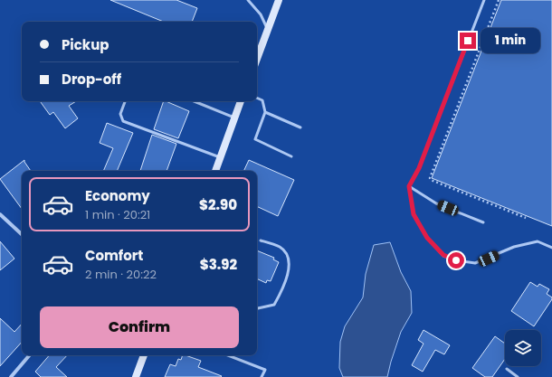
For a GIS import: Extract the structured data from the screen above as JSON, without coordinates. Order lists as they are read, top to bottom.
{
  "page": {
    "banner": ["Pickup", "Drop-off"],
    "bubble": "1 min",
    "list": [
      {
        "name": "Economy",
        "note": "1 min · 20:21",
        "value": "$2.90"
      },
      {
        "name": "Comfort",
        "note": "2 min · 20:22",
        "value": "$3.92"
      }
    ],
    "buttons": "Confirm"
  }
}
